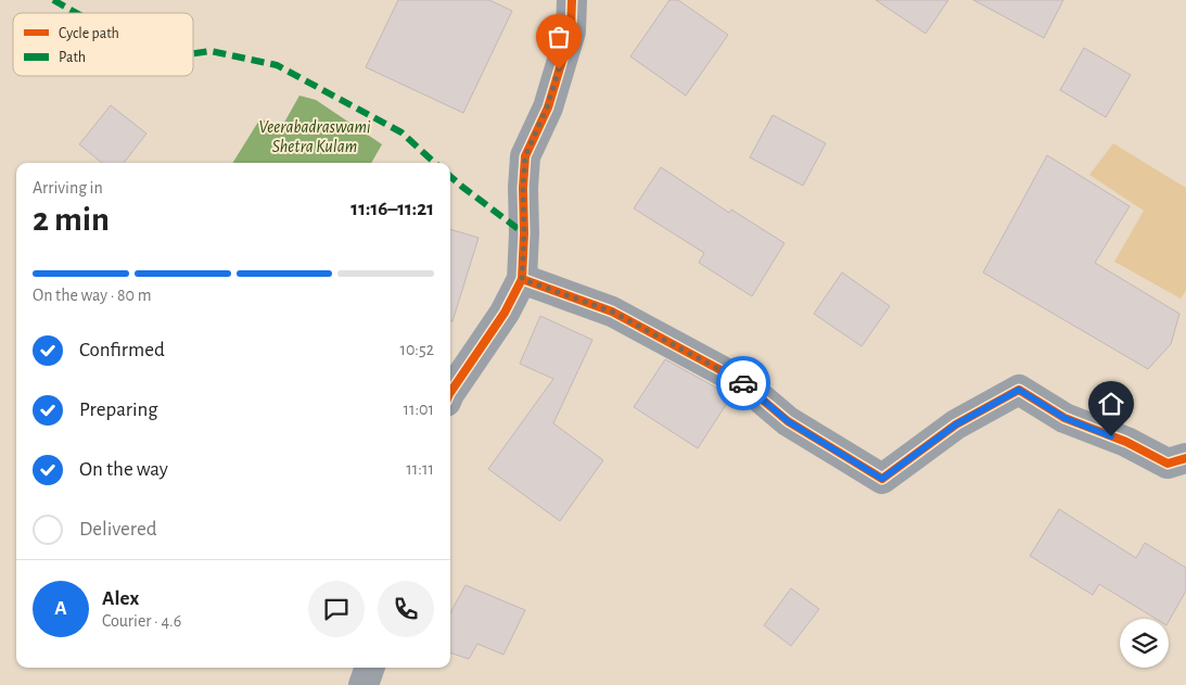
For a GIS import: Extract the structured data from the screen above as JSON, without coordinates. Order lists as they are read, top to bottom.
{
  "water": ["Veerabadraswami Shetra Kulam"],
  "legend": ["Cycle path", "Path"],
  "page": {
    "heading": ["2 min", "Arriving in", "11:16–11:21"],
    "panel": ["Alex", "Courier · 4.6"],
    "bar": "On the way · 80 m",
    "list": [
      ["Confirmed", "10:52"],
      ["Preparing", "11:01"],
      ["On the way", "11:11"],
      "Delivered"
    ],
    "round": "A"
  }
}
